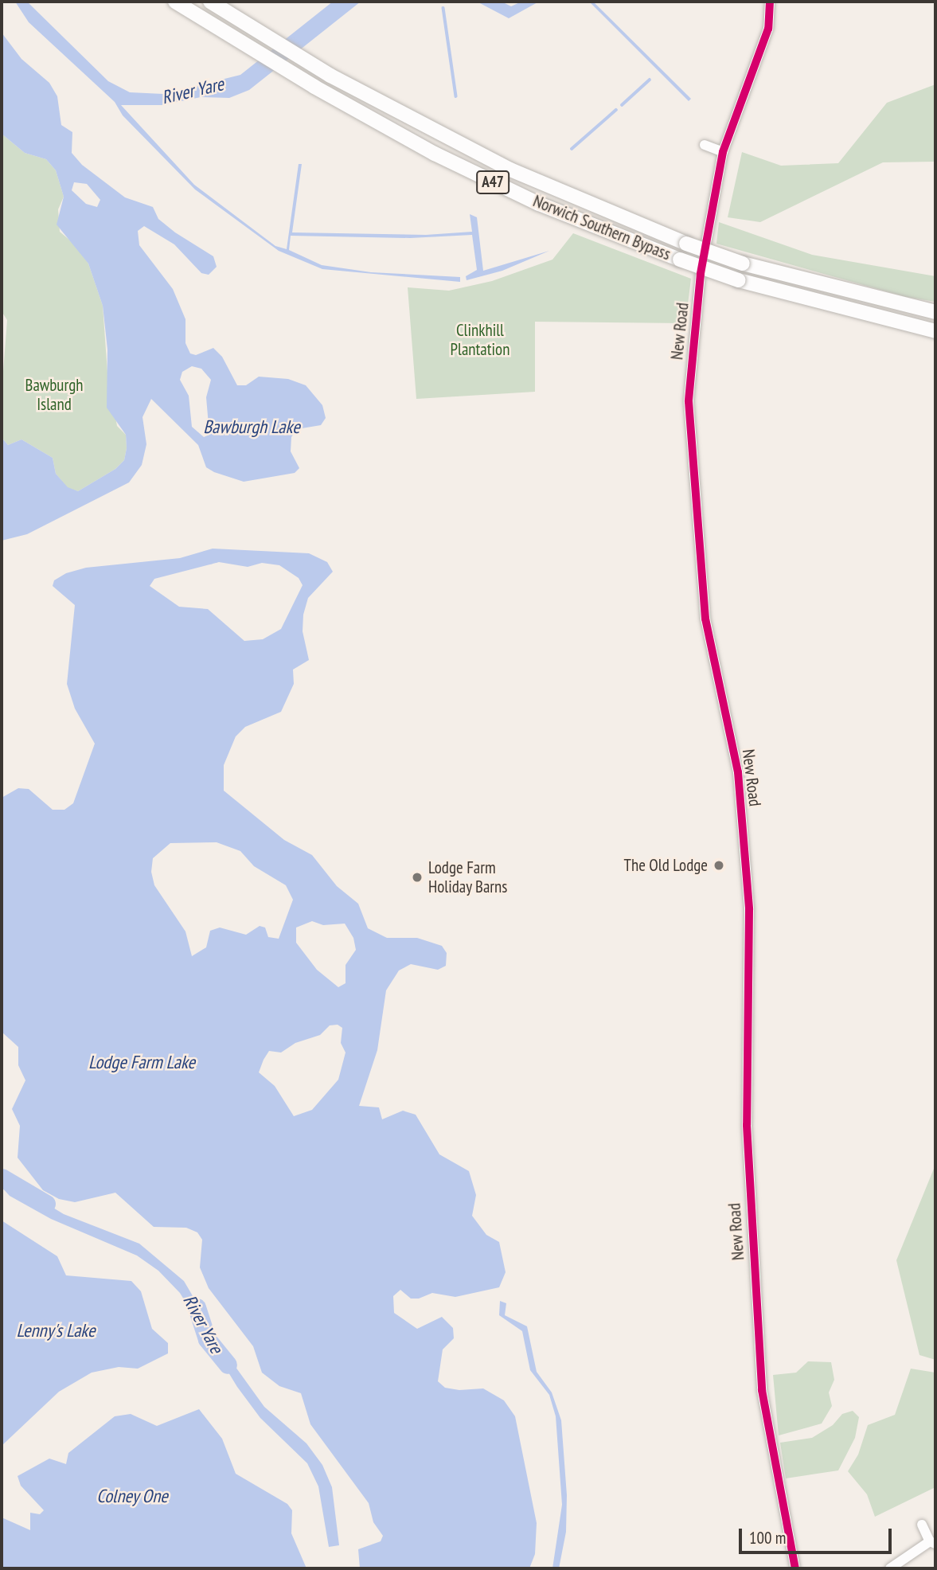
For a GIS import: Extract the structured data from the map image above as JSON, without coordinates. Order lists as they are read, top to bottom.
{
  "streets": {
    "highway": ["A47", "Norwich Southern Bypass"],
    "street": ["New Road"]
  },
  "water": [
    "River Yare",
    "Bawburgh Lake",
    "Lodge Farm Lake",
    "Lenny's Lake",
    "Colney One"
  ],
  "parks": ["Clinkhill Plantation", "Bawburgh Island"],
  "places": ["The Old Lodge", "Lodge Farm Holiday Barns"],
  "scale_bar": "100 m"
}
